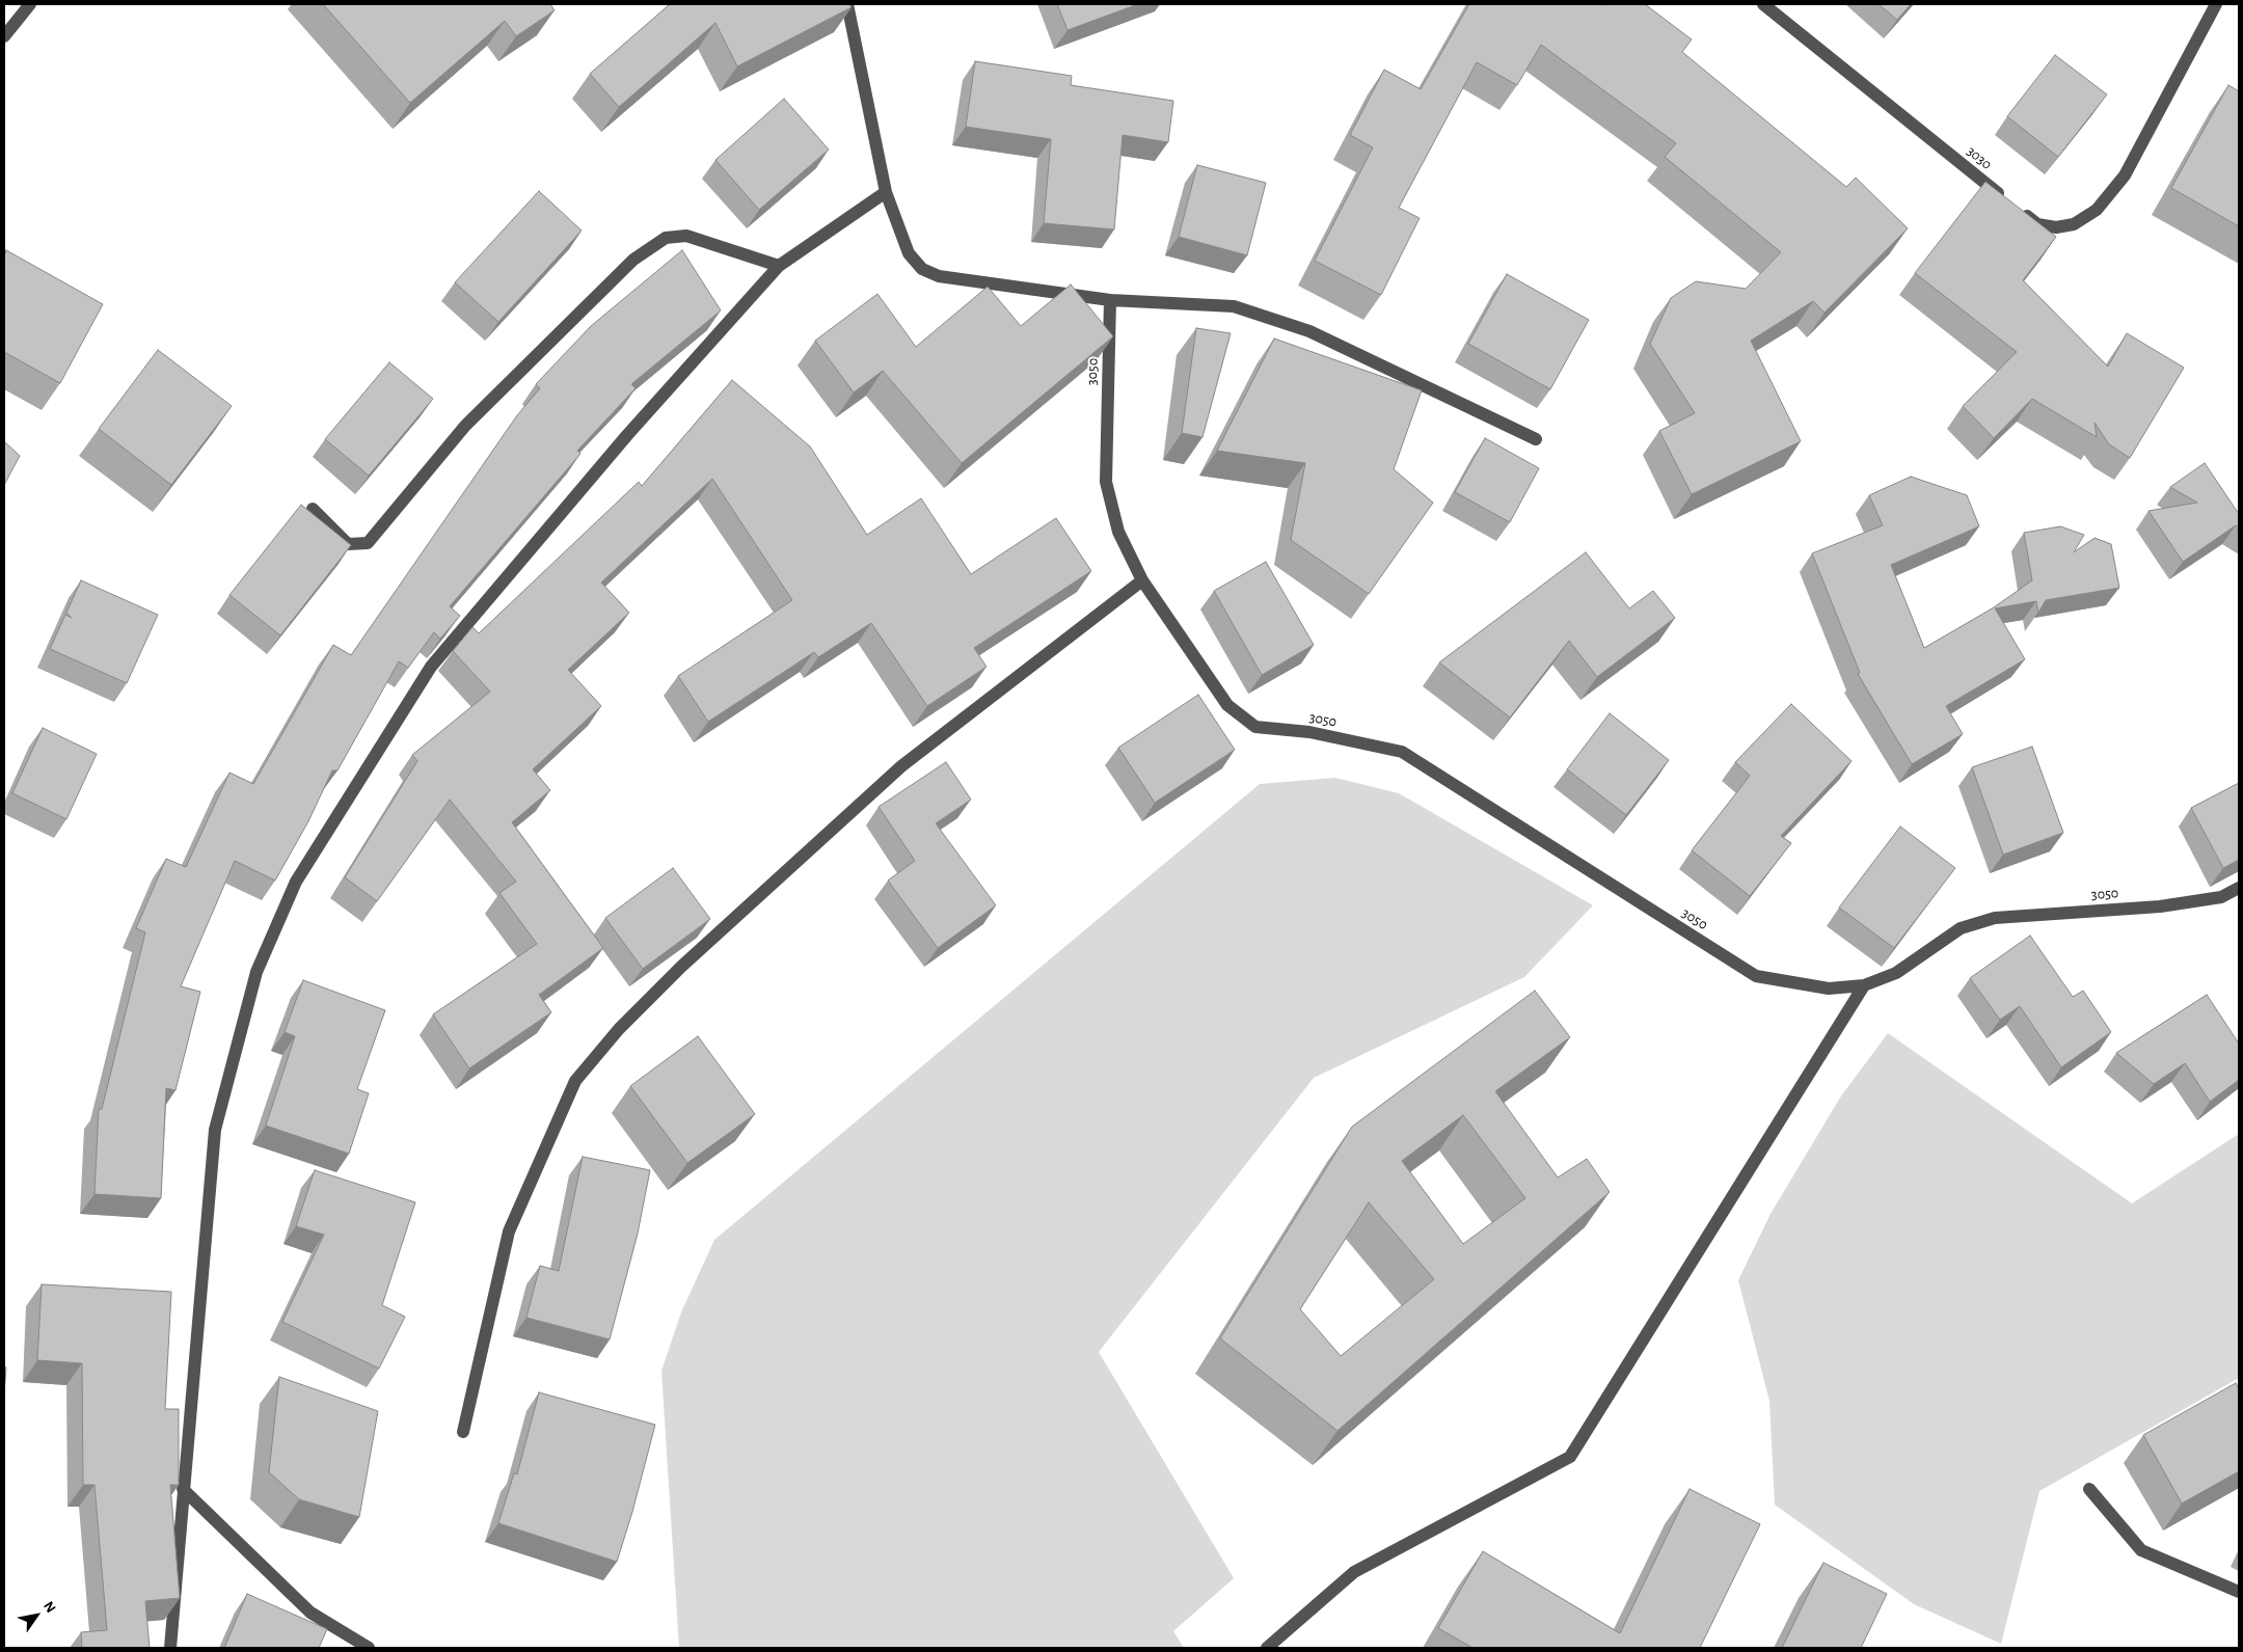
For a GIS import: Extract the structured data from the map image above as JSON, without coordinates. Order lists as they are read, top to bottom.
{
  "streets": {
    "street": ["3030", "3050"]
  },
  "north": "top right"
}
